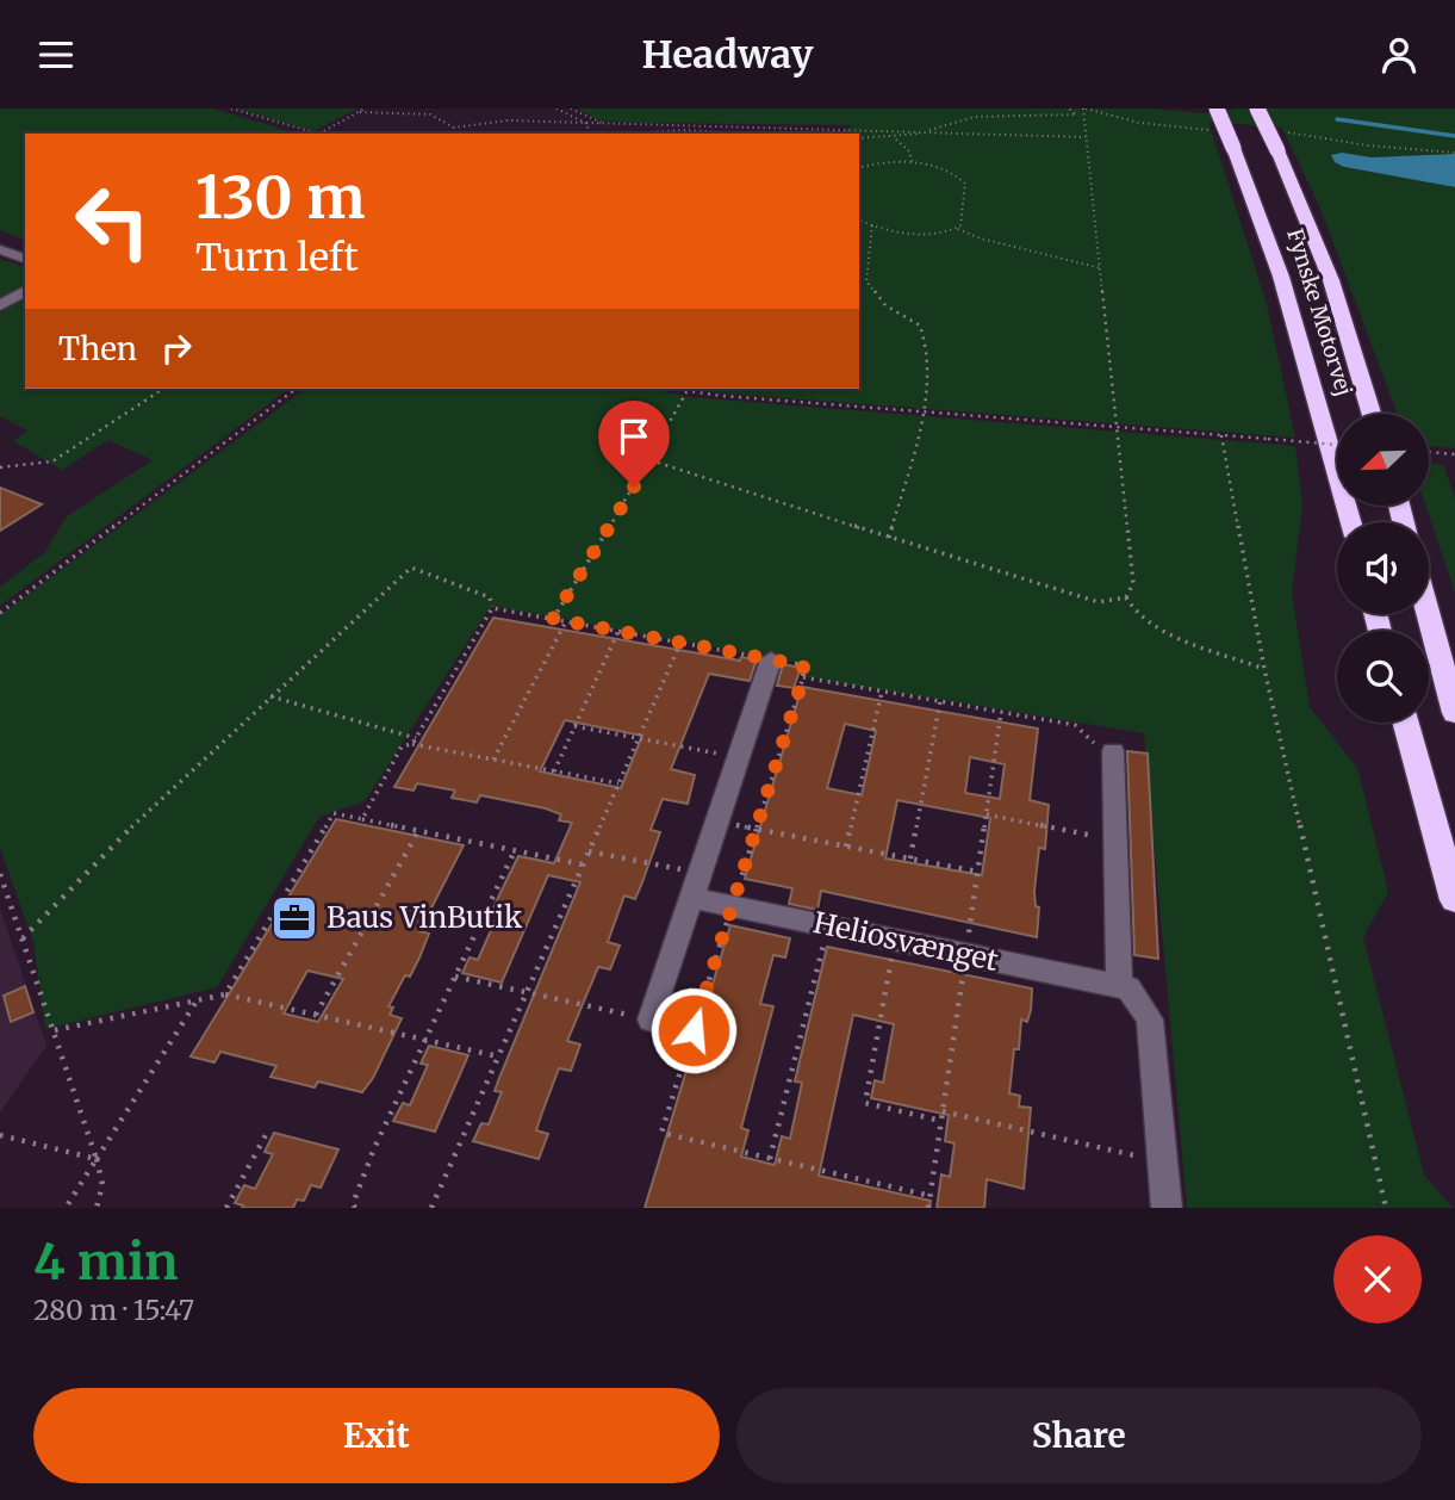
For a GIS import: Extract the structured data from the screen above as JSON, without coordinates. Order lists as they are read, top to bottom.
{
  "streets": {
    "highway": ["Fynske Motorvej"],
    "street": ["Heliosvænget"]
  },
  "places": {
    "office": ["Baus VinButik"]
  },
  "north": "bottom left",
  "page": {
    "header": "Headway",
    "turn": ["130 m", "Turn left"],
    "then": "Then",
    "heading": ["4 min", "280 m · 15:47"],
    "buttons": ["Exit", "Share"]
  }
}
